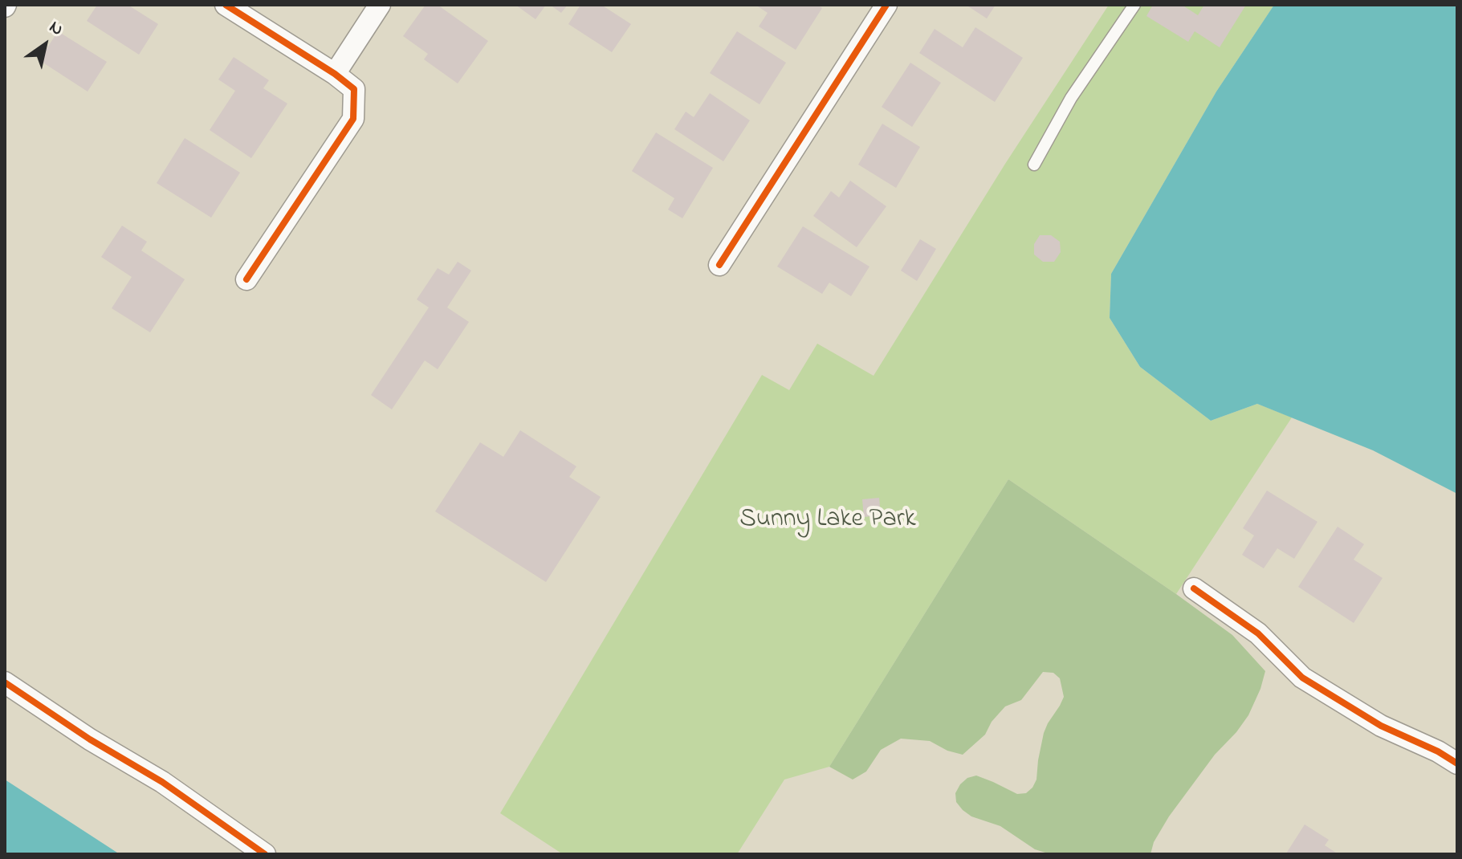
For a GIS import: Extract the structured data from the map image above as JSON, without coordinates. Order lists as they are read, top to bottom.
{
  "parks": ["Sunny Lake Park"],
  "north": "top right"
}
